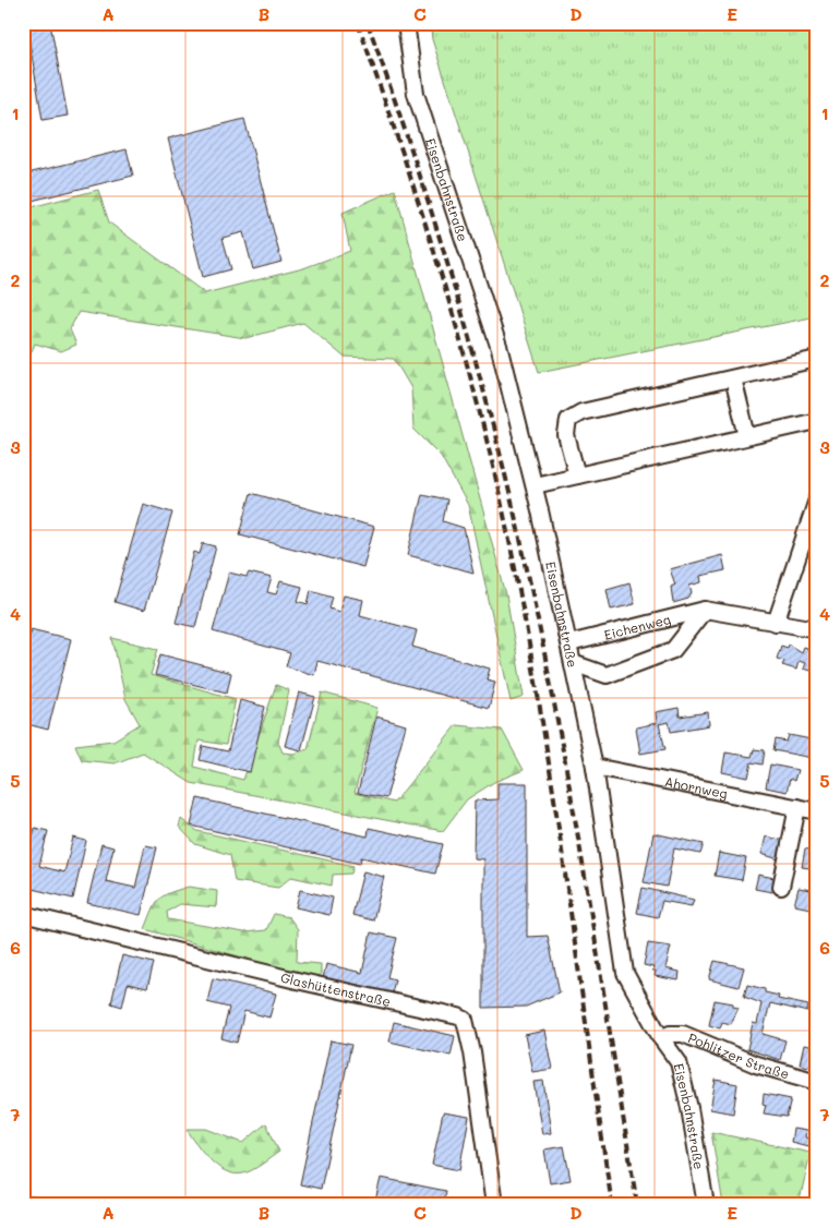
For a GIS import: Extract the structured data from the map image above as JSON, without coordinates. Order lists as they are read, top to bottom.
{
  "streets": {
    "street": [
      "Eisenbahnstraße",
      "Eichenweg",
      "Ahornweg",
      "Glashüttenstraße",
      "Pohlitzer Straße"
    ]
  },
  "crossings": [
    ["Eisenbahnstraße", "Eichenweg"],
    ["Eisenbahnstraße", "Ahornweg"],
    ["Eisenbahnstraße", "Pohlitzer Straße"]
  ],
  "grid": {
    "columns": [
      "A",
      "B",
      "C",
      "D",
      "E"
    ],
    "rows": [
      "1",
      "2",
      "3",
      "4",
      "5",
      "6",
      "7"
    ]
  }
}
